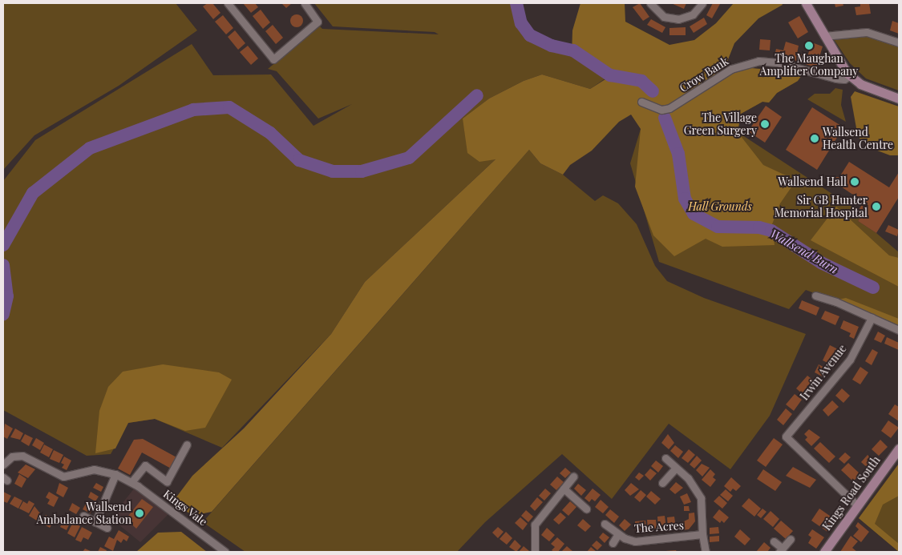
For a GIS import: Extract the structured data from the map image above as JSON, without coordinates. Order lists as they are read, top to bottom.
{
  "streets": {
    "street": [
      "Crow Bank",
      "Irwin Avenue",
      "Kings Road South",
      "Kings Vale",
      "The Acres"
    ]
  },
  "crossings": [
    ["Irwin Avenue", "Kings Road South"]
  ],
  "water": ["Wallsend Burn"],
  "parks": ["Hall Grounds"],
  "places": [
    "The Maughan Amplifier Company",
    "The Village Green Surgery",
    "Wallsend Health Centre",
    "Wallsend Hall",
    "Sir GB Hunter Memorial Hospital",
    "Wallsend Ambulance Station"
  ]
}
